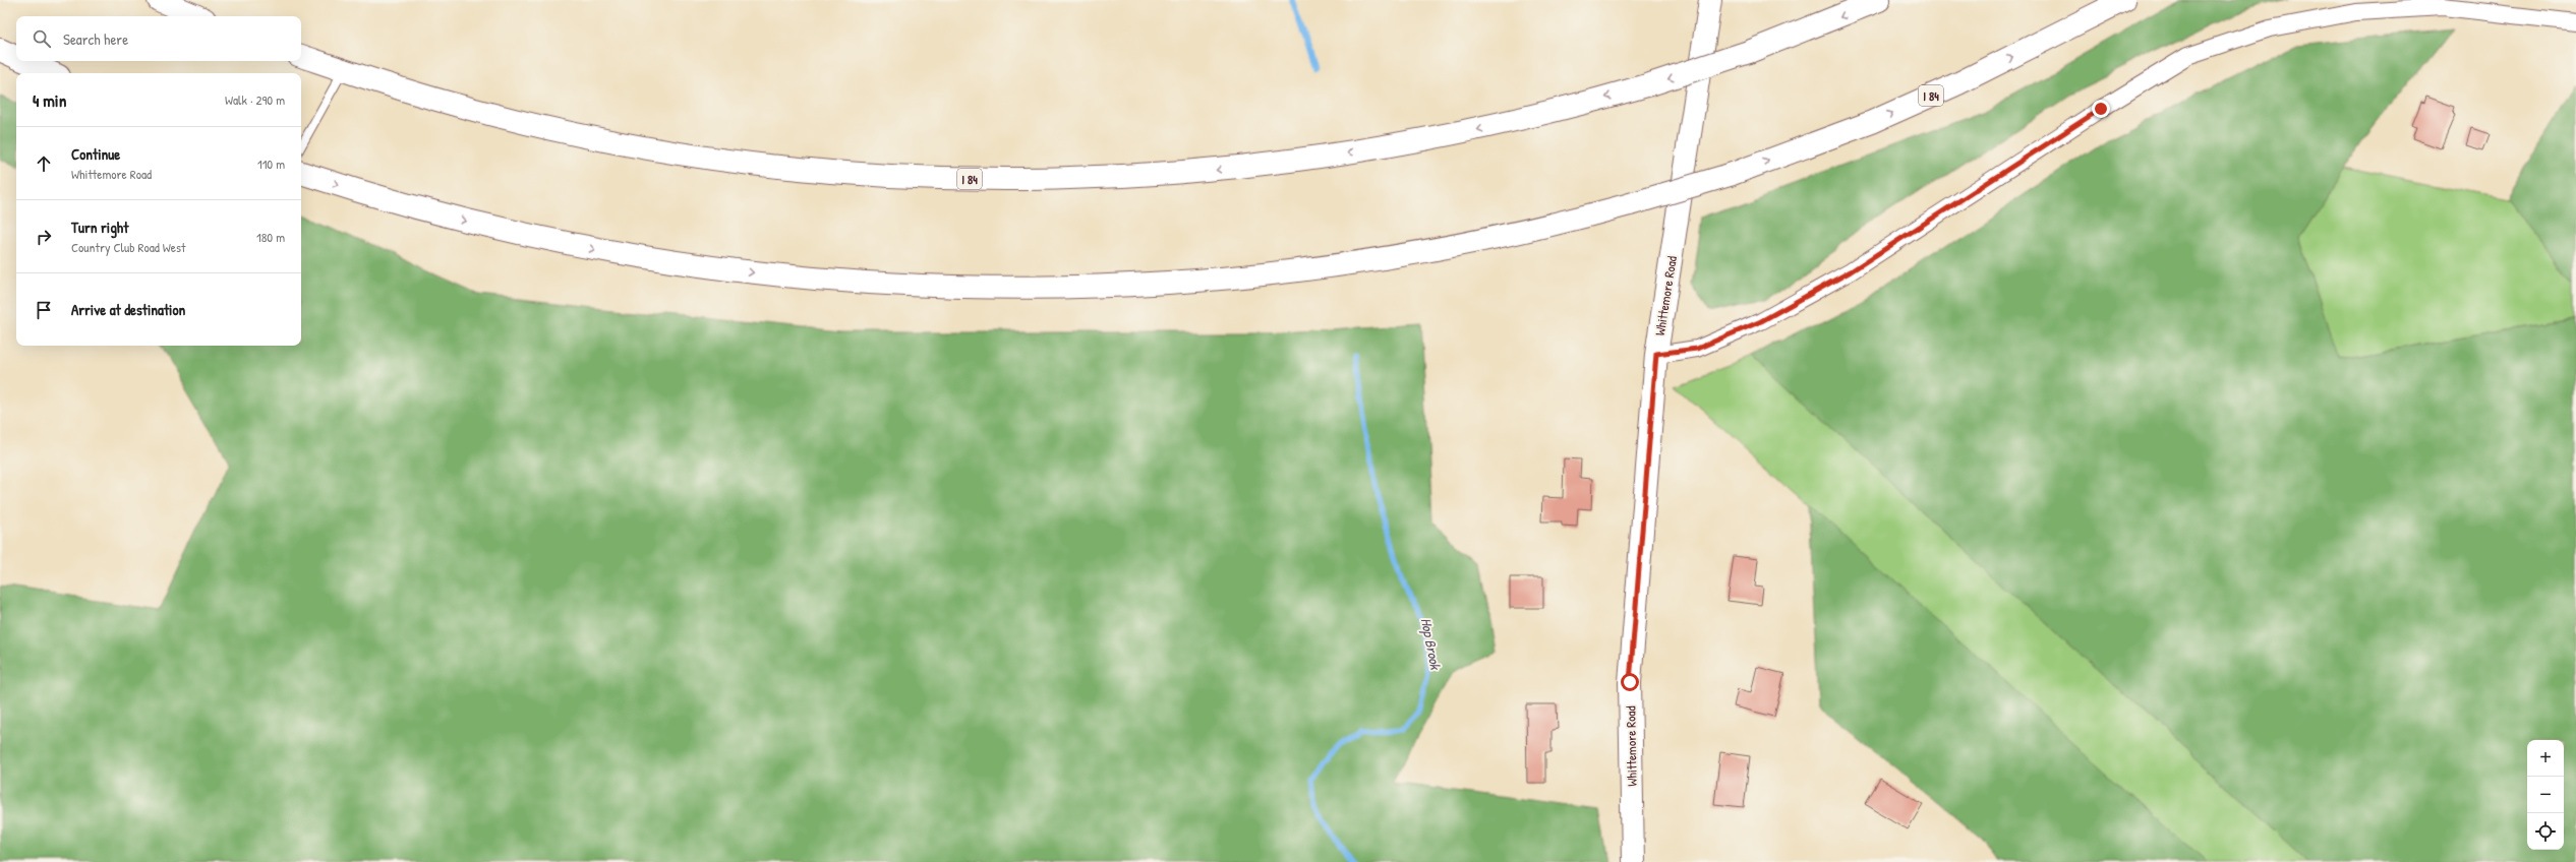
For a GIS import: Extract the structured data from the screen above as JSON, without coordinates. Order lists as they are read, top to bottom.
{
  "streets": {
    "main road": ["I 84", "Whittemore Road"]
  },
  "water": ["Hop Brook"],
  "page": {
    "search": "Search here",
    "heading": ["4 min", "Walk · 290 m"],
    "list": [
      ["Continue", "Whittemore Road", "110 m"],
      ["Turn right", "Country Club Road West", "180 m"],
      "Arrive at destination"
    ],
    "map_buttons": ["+", "−"]
  }
}
